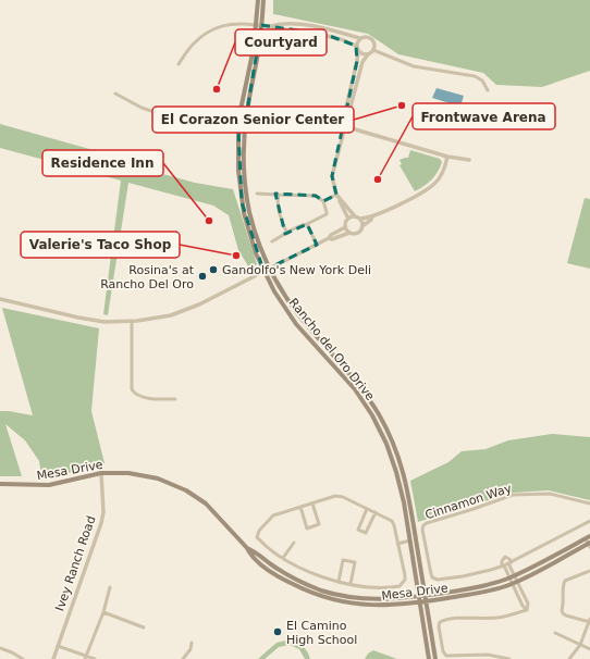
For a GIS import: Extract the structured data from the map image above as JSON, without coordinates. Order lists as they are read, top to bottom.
{
  "streets": {
    "main road": ["Rancho del Oro Drive", "Mesa Drive"],
    "street": ["Cinnamon Way", "Ivey Ranch Road"]
  },
  "crossings": [
    ["Rancho del Oro Drive", "Mesa Drive"],
    ["Mesa Drive", "Ivey Ranch Road"]
  ],
  "places": [
    "Courtyard",
    "El Corazon Senior Center",
    "Frontwave Arena",
    "Residence Inn",
    "Valerie's Taco Shop",
    "Gandolfo's New York Deli",
    "Rosina's at Rancho Del Oro",
    "El Camino High School"
  ]
}
